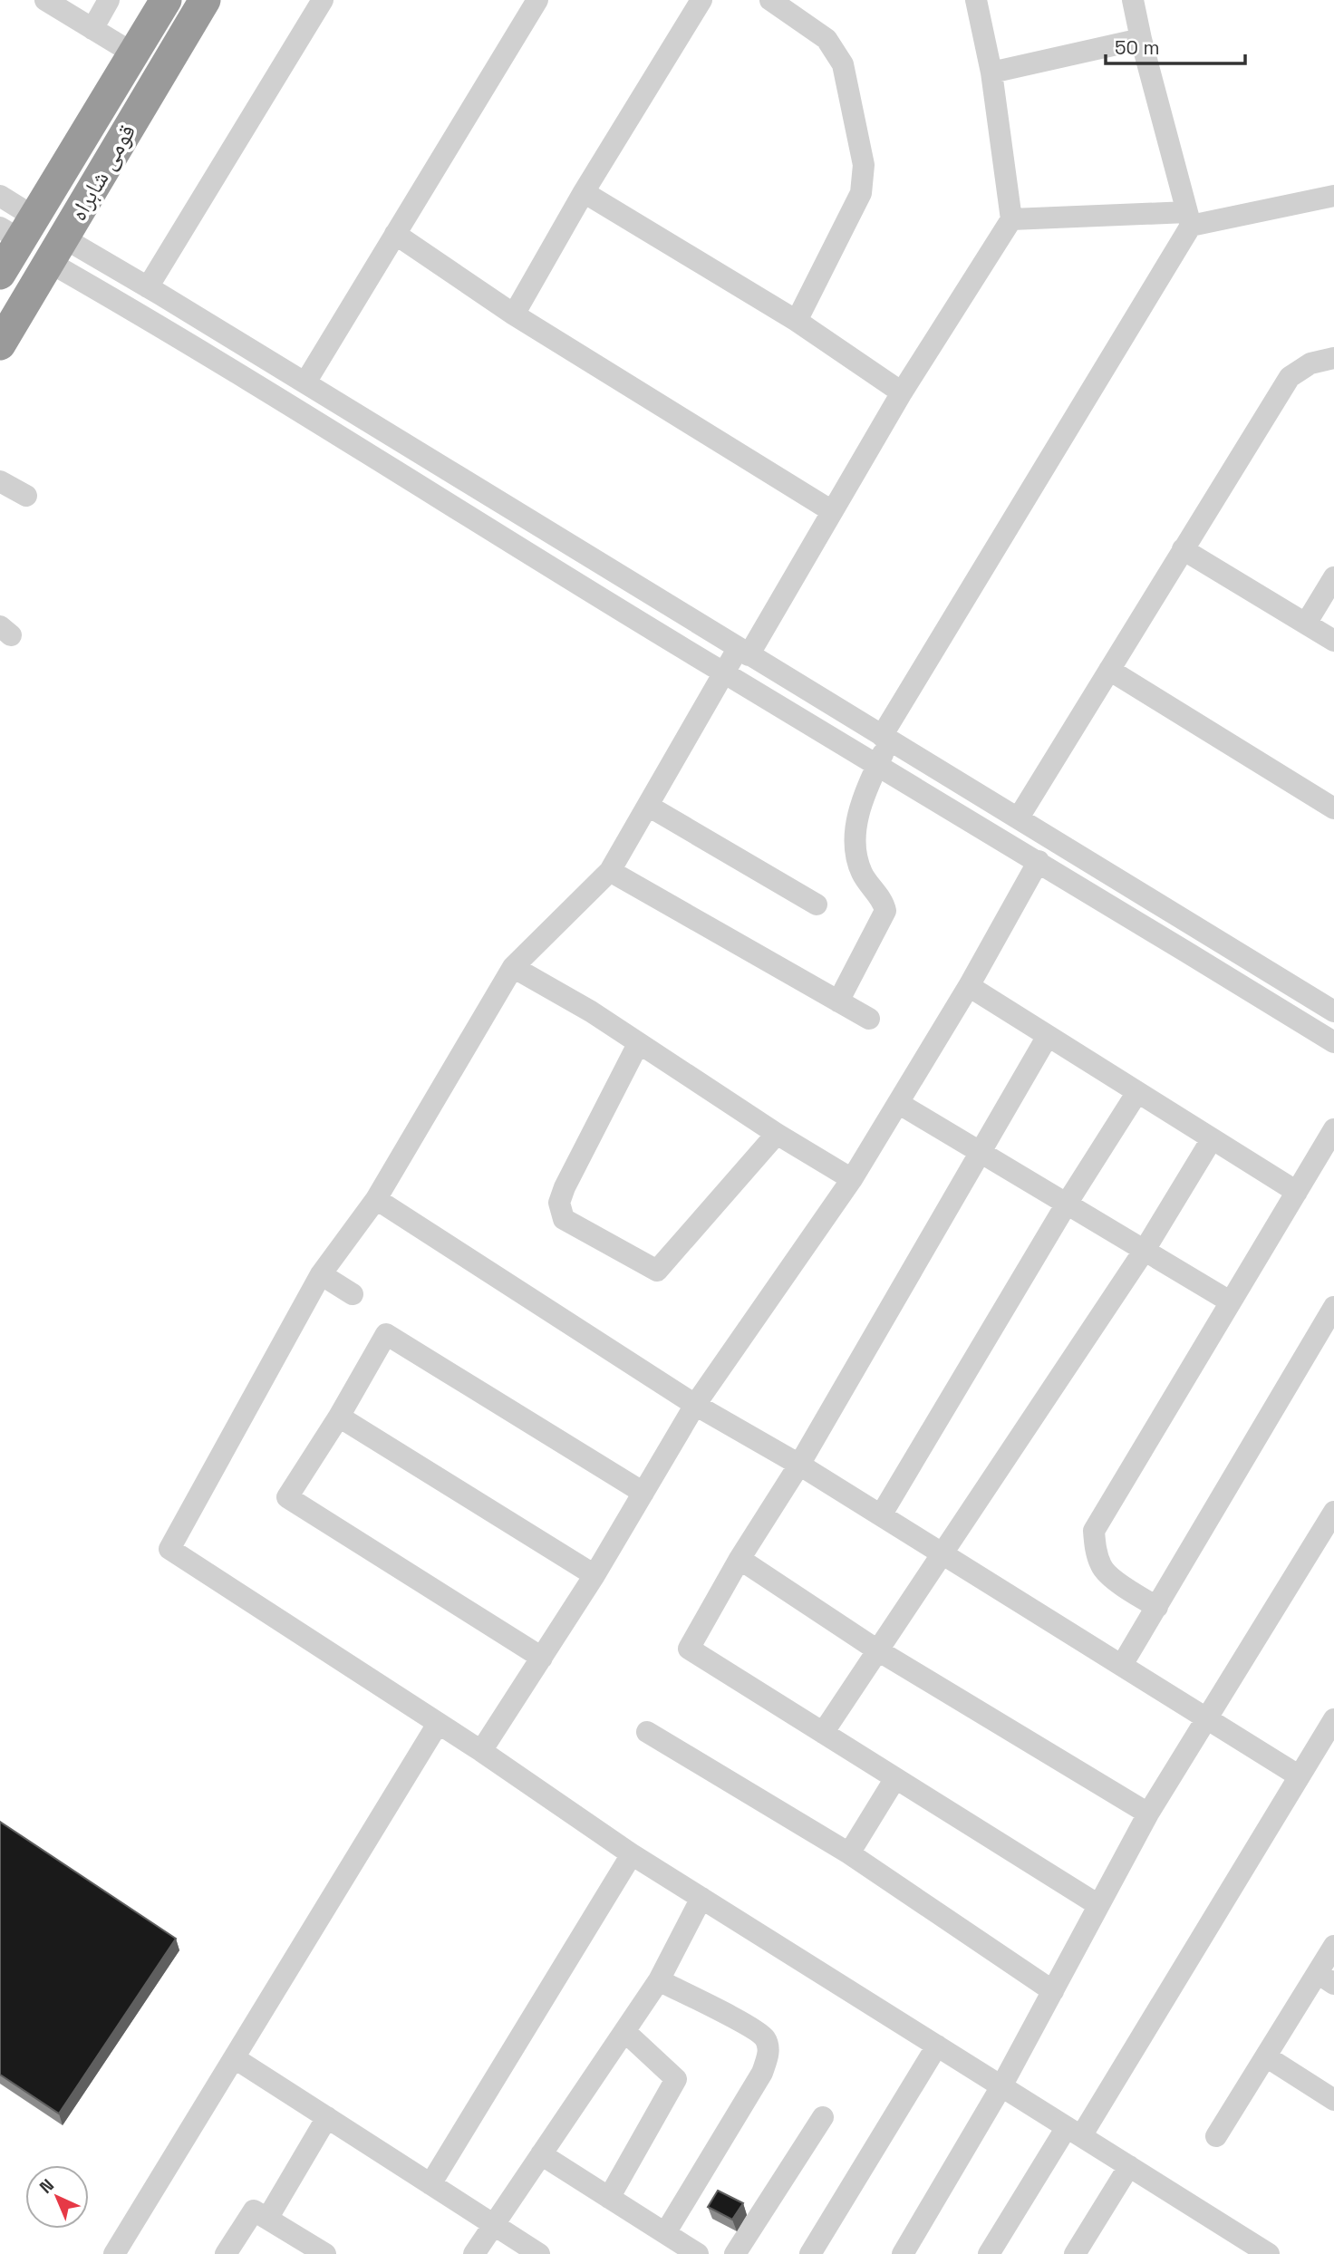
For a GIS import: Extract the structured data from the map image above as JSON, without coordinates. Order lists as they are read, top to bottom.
{
  "streets": {
    "highway": ["قومی شاہراہ"]
  },
  "scale_bar": "50 m",
  "north": "top left"
}
